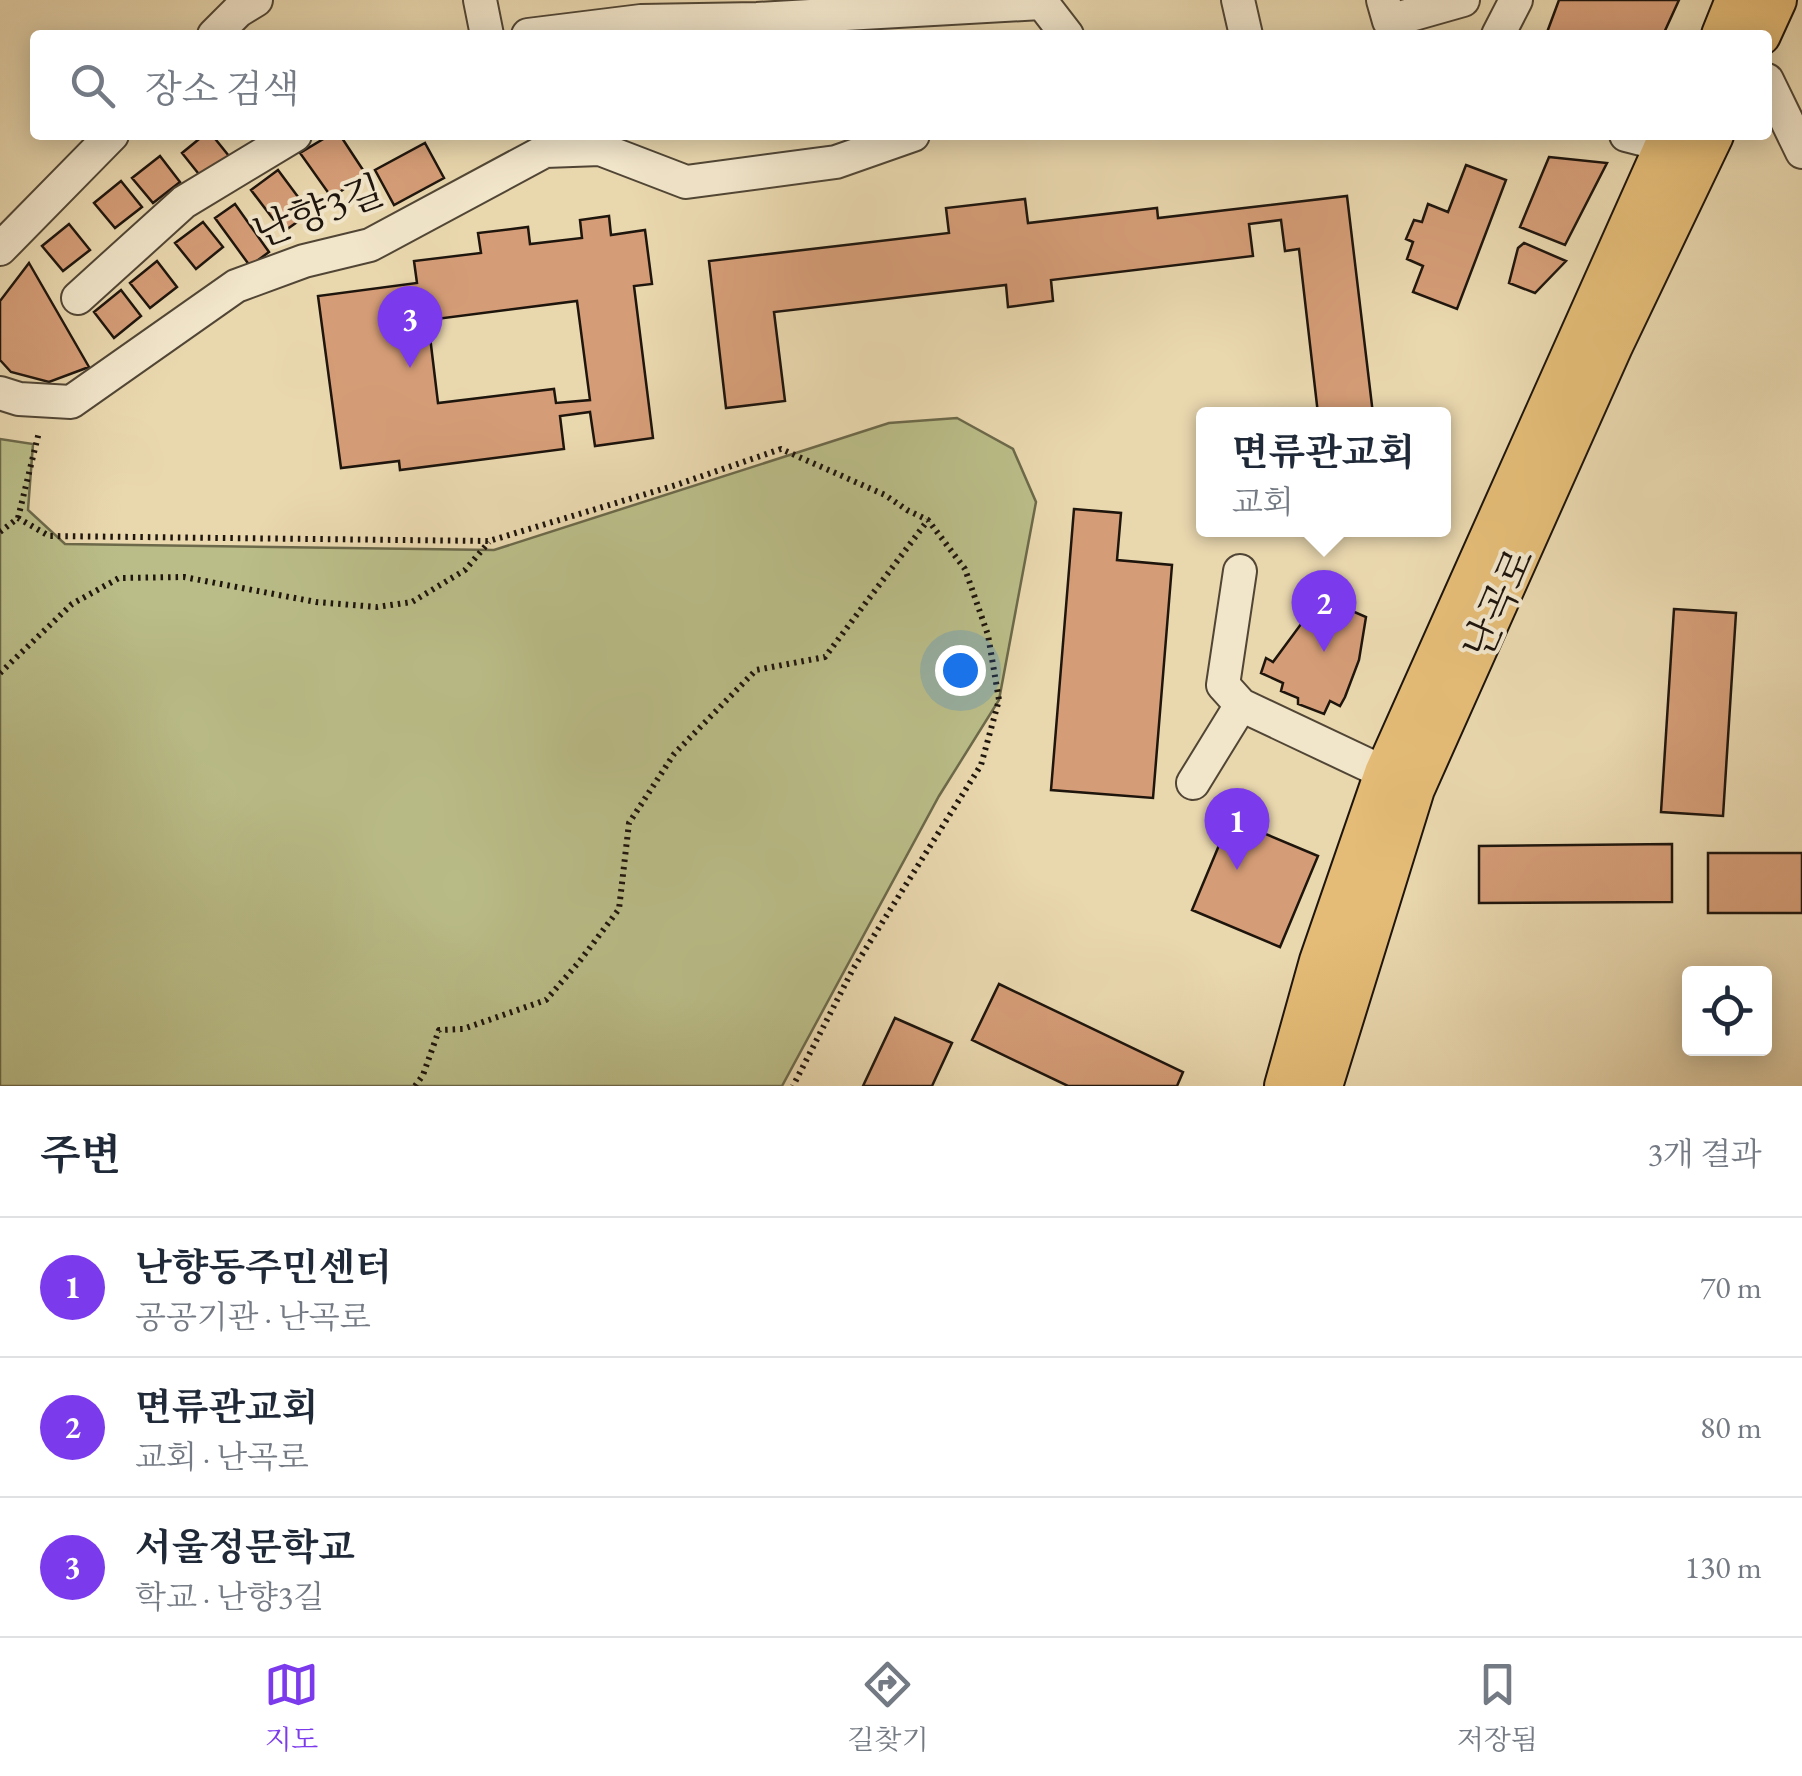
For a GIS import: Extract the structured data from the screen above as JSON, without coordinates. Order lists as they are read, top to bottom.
{
  "streets": {
    "main road": ["난곡로"],
    "street": ["난향3길"]
  },
  "page": {
    "search": "장소 검색",
    "pins": ["3", "2", "1"],
    "popup": ["면류관교회", "교회"],
    "heading": ["주변", "3개 결과"],
    "list": [
      {
        "mark": "1",
        "name": "난향동주민센터",
        "note": "공공기관 · 난곡로",
        "value": "70 m"
      },
      {
        "mark": "2",
        "name": "면류관교회",
        "note": "교회 · 난곡로",
        "value": "80 m"
      },
      {
        "mark": "3",
        "name": "서울정문학교",
        "note": "학교 · 난향3길",
        "value": "130 m"
      }
    ],
    "nav": ["지도", "길찾기", "저장됨"]
  }
}
